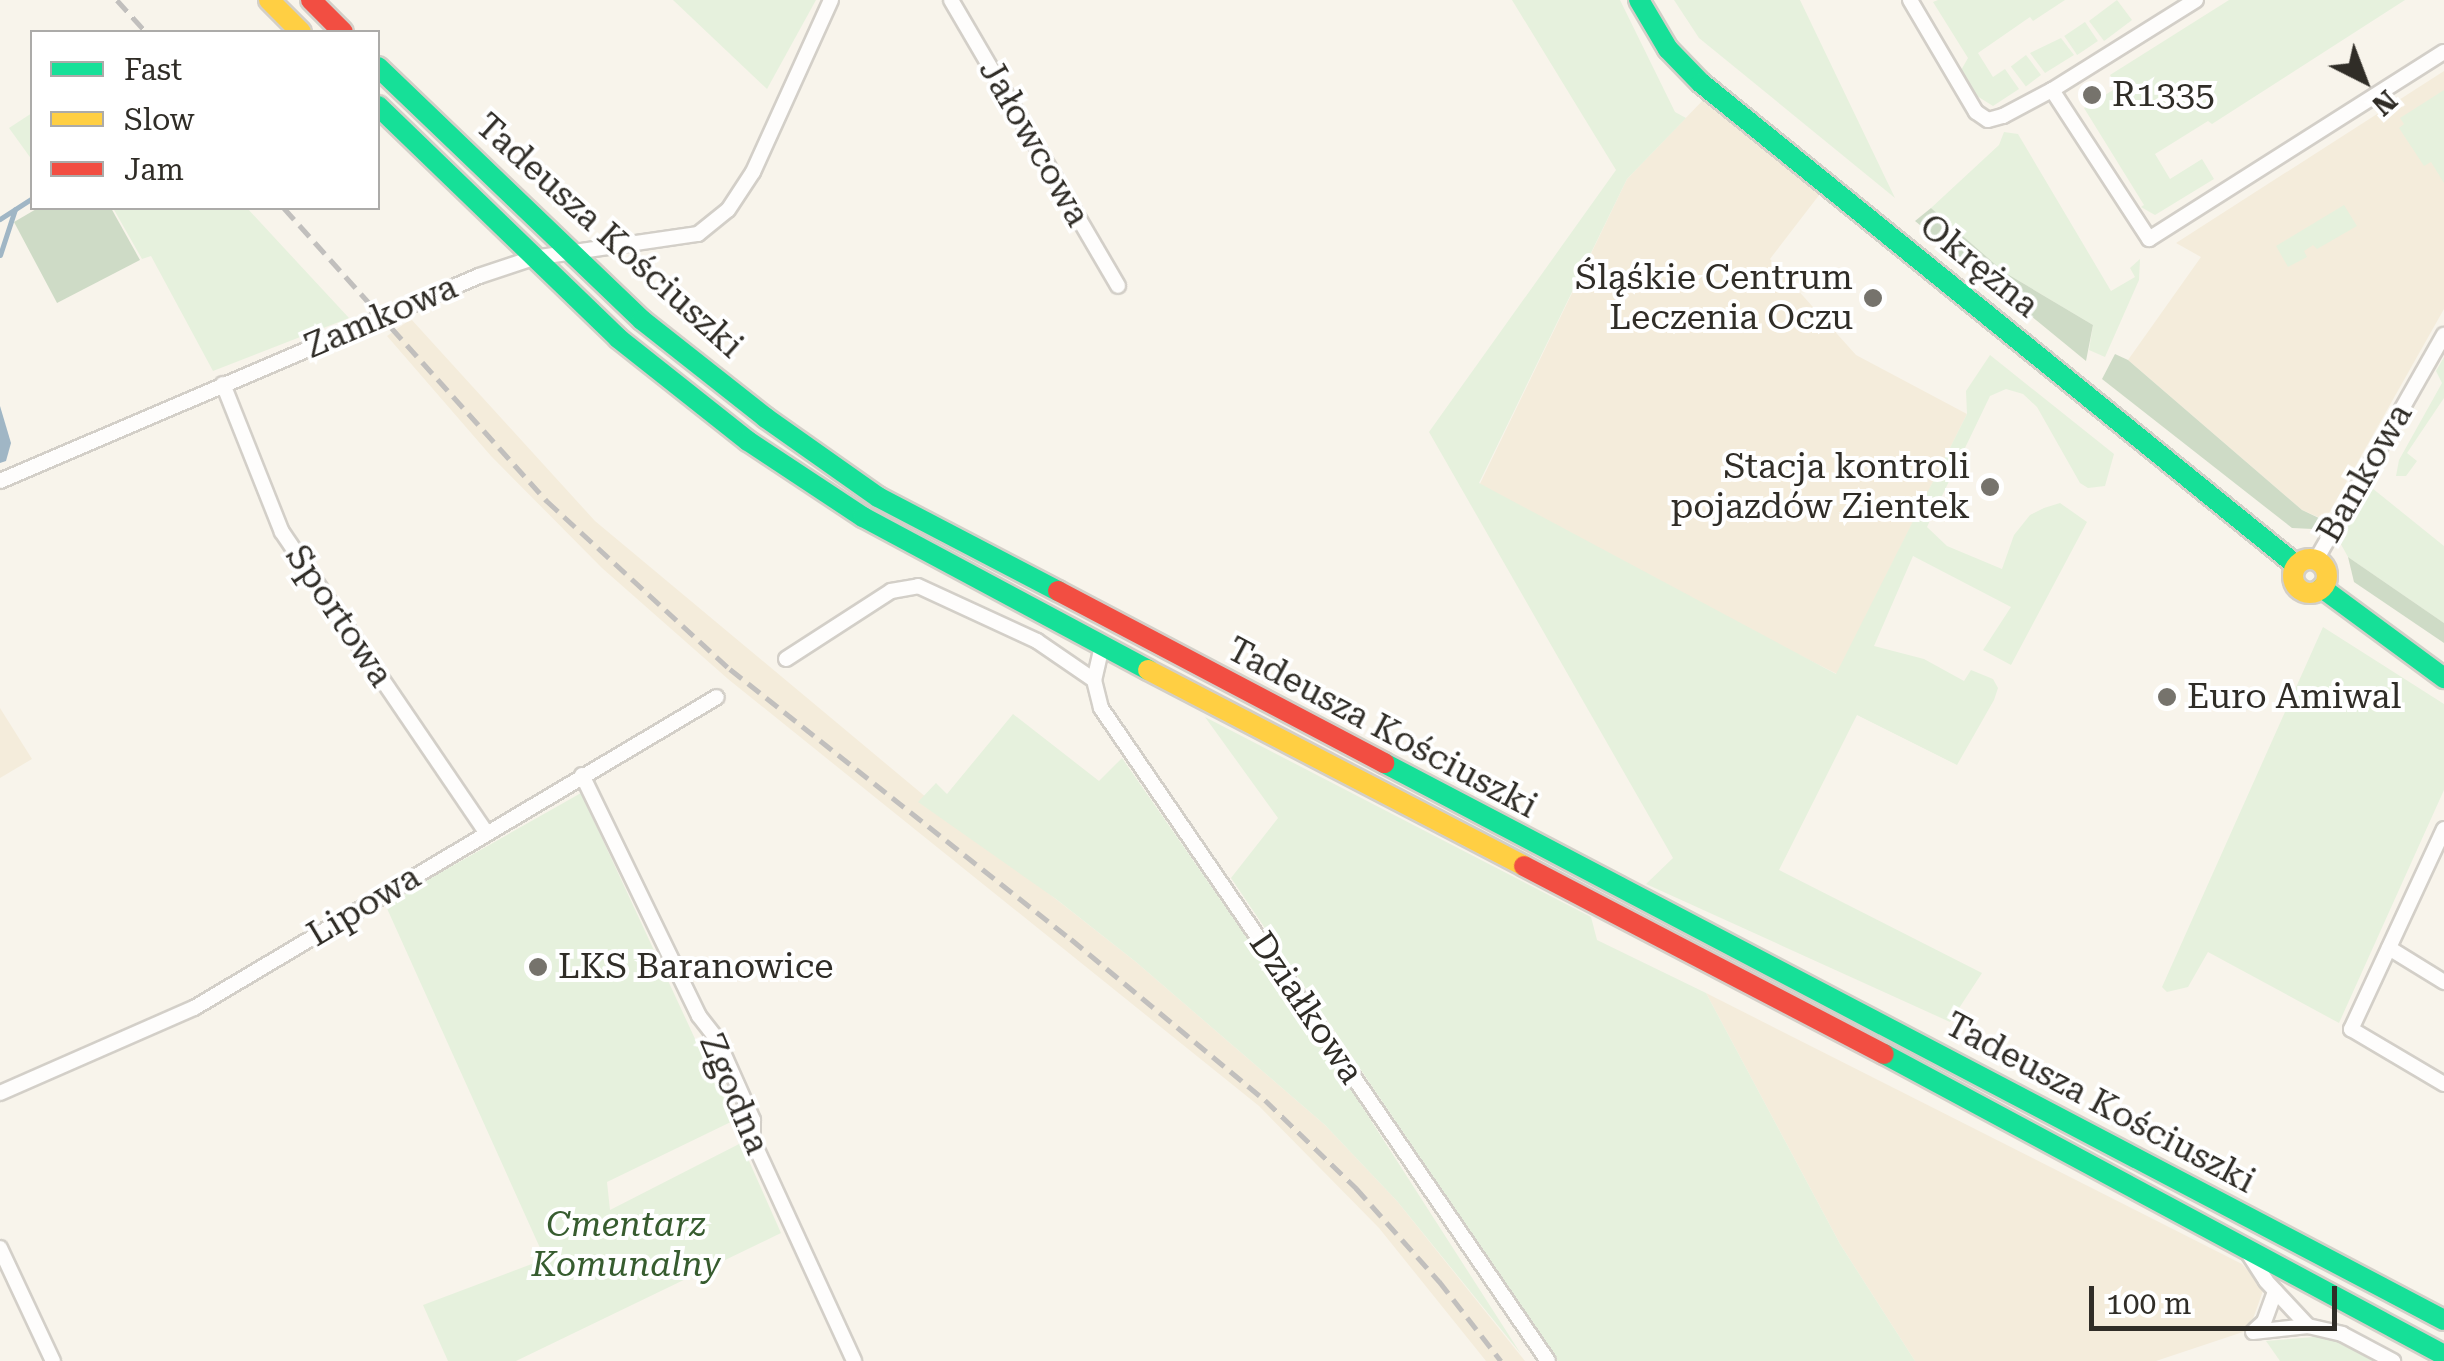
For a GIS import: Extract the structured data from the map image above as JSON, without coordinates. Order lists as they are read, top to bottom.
{
  "streets": {
    "main road": ["Tadeusza Kościuszki", "Okrężna"],
    "street": [
      "Jałowcowa",
      "Zamkowa",
      "Bankowa",
      "Sportowa",
      "Lipowa",
      "Działkowa",
      "Zgodna"
    ]
  },
  "crossings": [
    ["Tadeusza Kościuszki", "Zamkowa"],
    ["Okrężna", "Bankowa"],
    ["Zamkowa", "Sportowa"],
    ["Sportowa", "Lipowa"],
    ["Lipowa", "Zgodna"]
  ],
  "parks": ["Cmentarz Komunalny"],
  "places": [
    "R1335",
    "Śląśkie Centrum Leczenia Oczu",
    "Stacja kontroli pojazdów Zientek",
    "Euro Amiwal",
    "LKS Baranowice"
  ],
  "legend": ["Fast", "Slow", "Jam"],
  "scale_bar": "100 m",
  "north": "bottom right"
}
